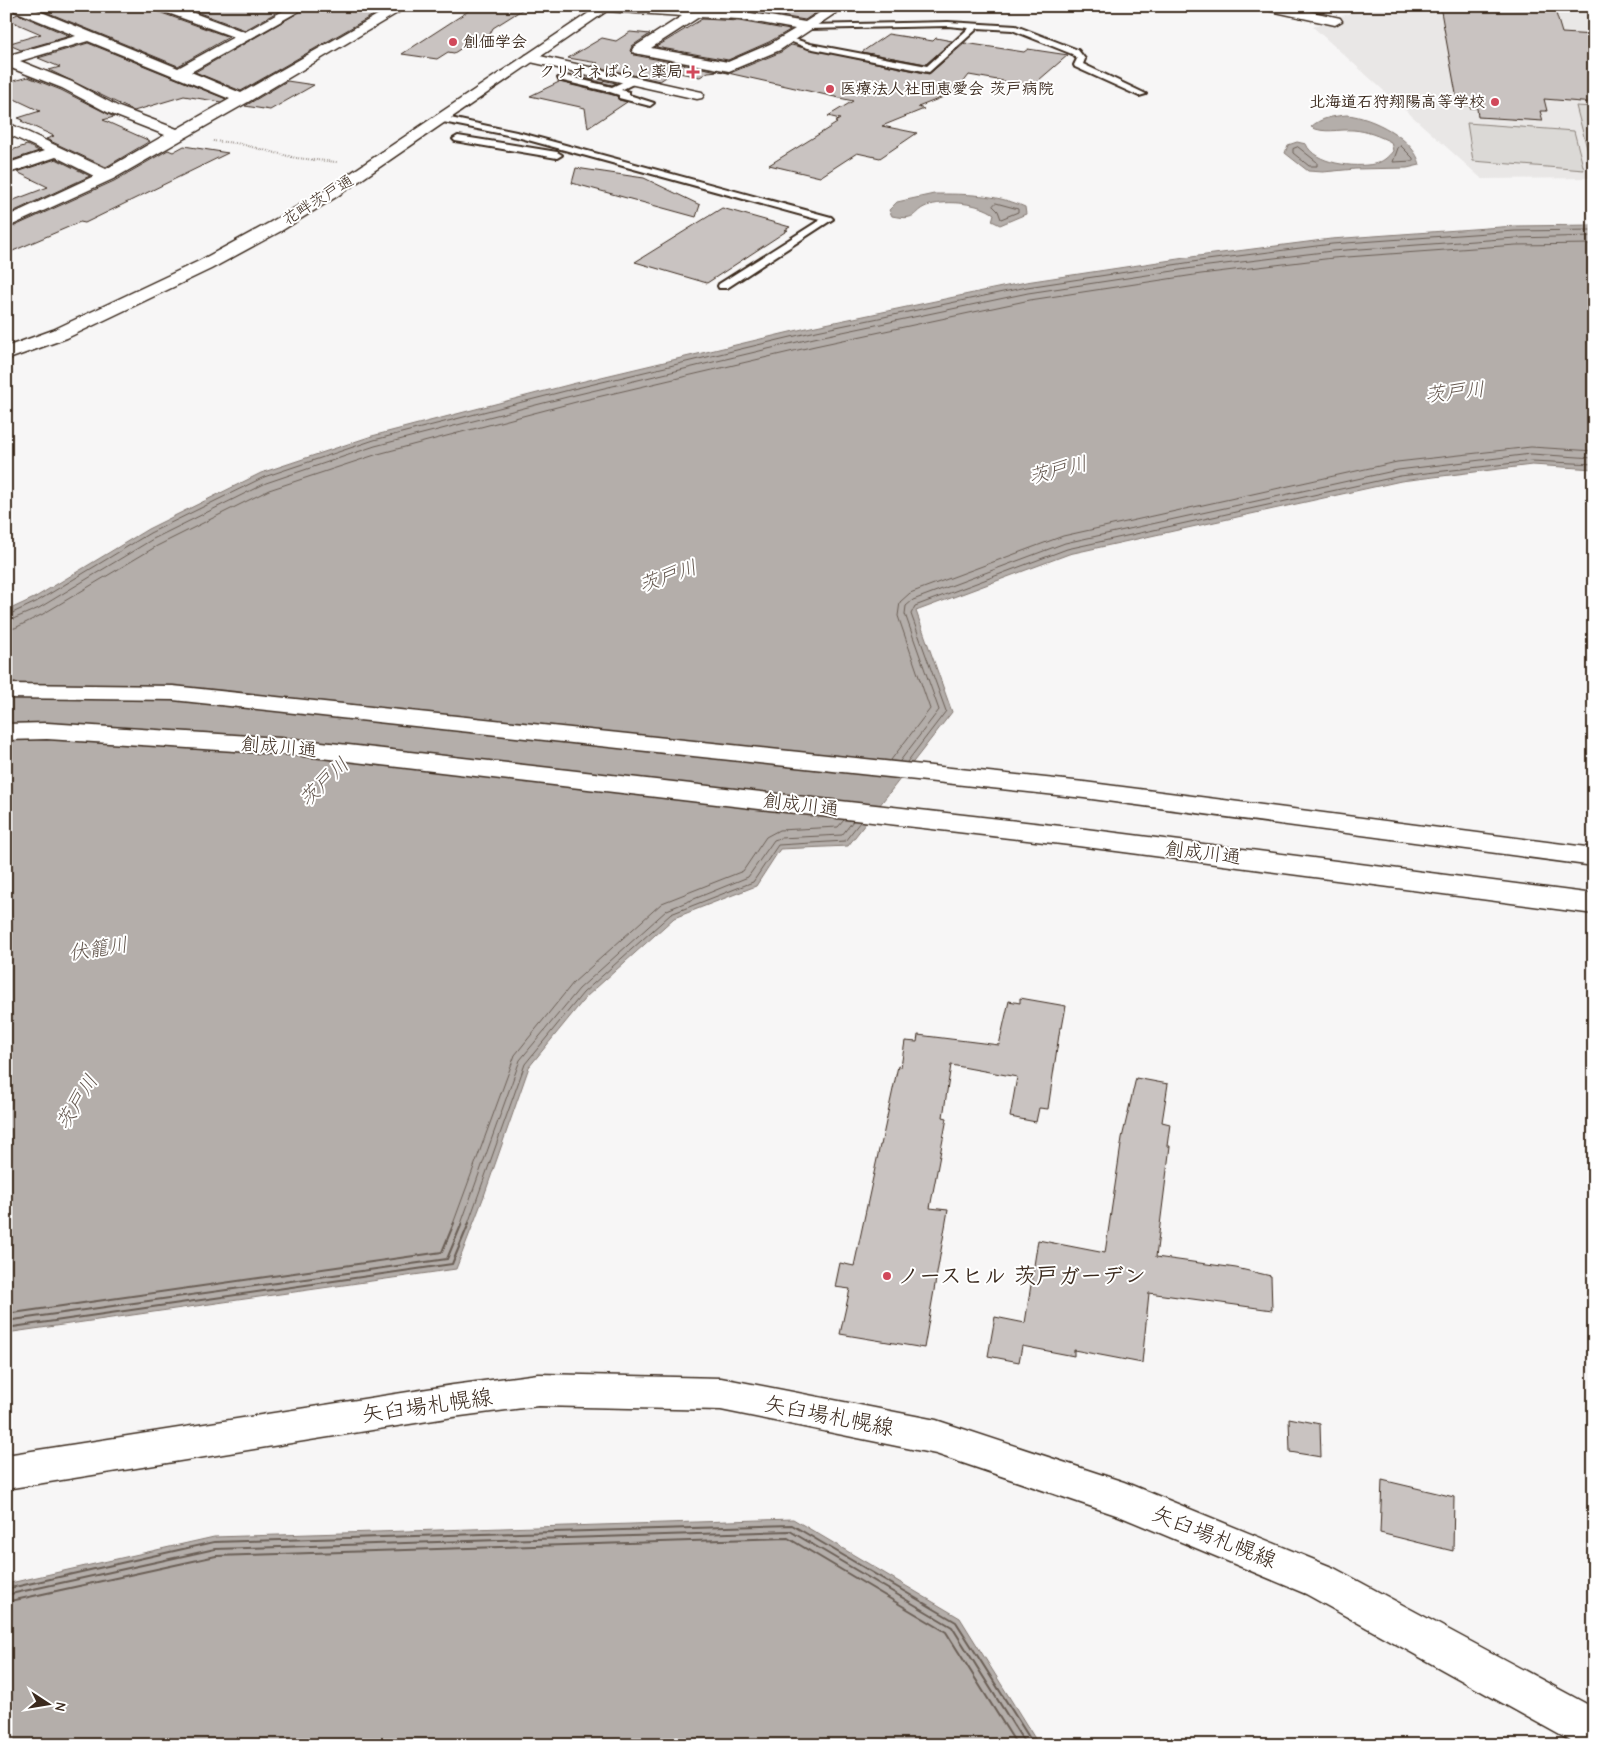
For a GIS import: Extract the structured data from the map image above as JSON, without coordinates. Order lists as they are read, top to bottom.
{
  "streets": {
    "main road": ["花畔茨戸通", "創成川通", "矢臼場札幌線"]
  },
  "water": ["茨戸川", "伏籠川"],
  "places": {
    "other": [
      "創価学会",
      "医療法人社団恵愛会 茨戸病院",
      "北海道石狩翔陽高等学校",
      "ノースヒル 茨戸ガーデン"
    ],
    "health": ["クリオネばらと薬局"]
  },
  "north": "right"
}
